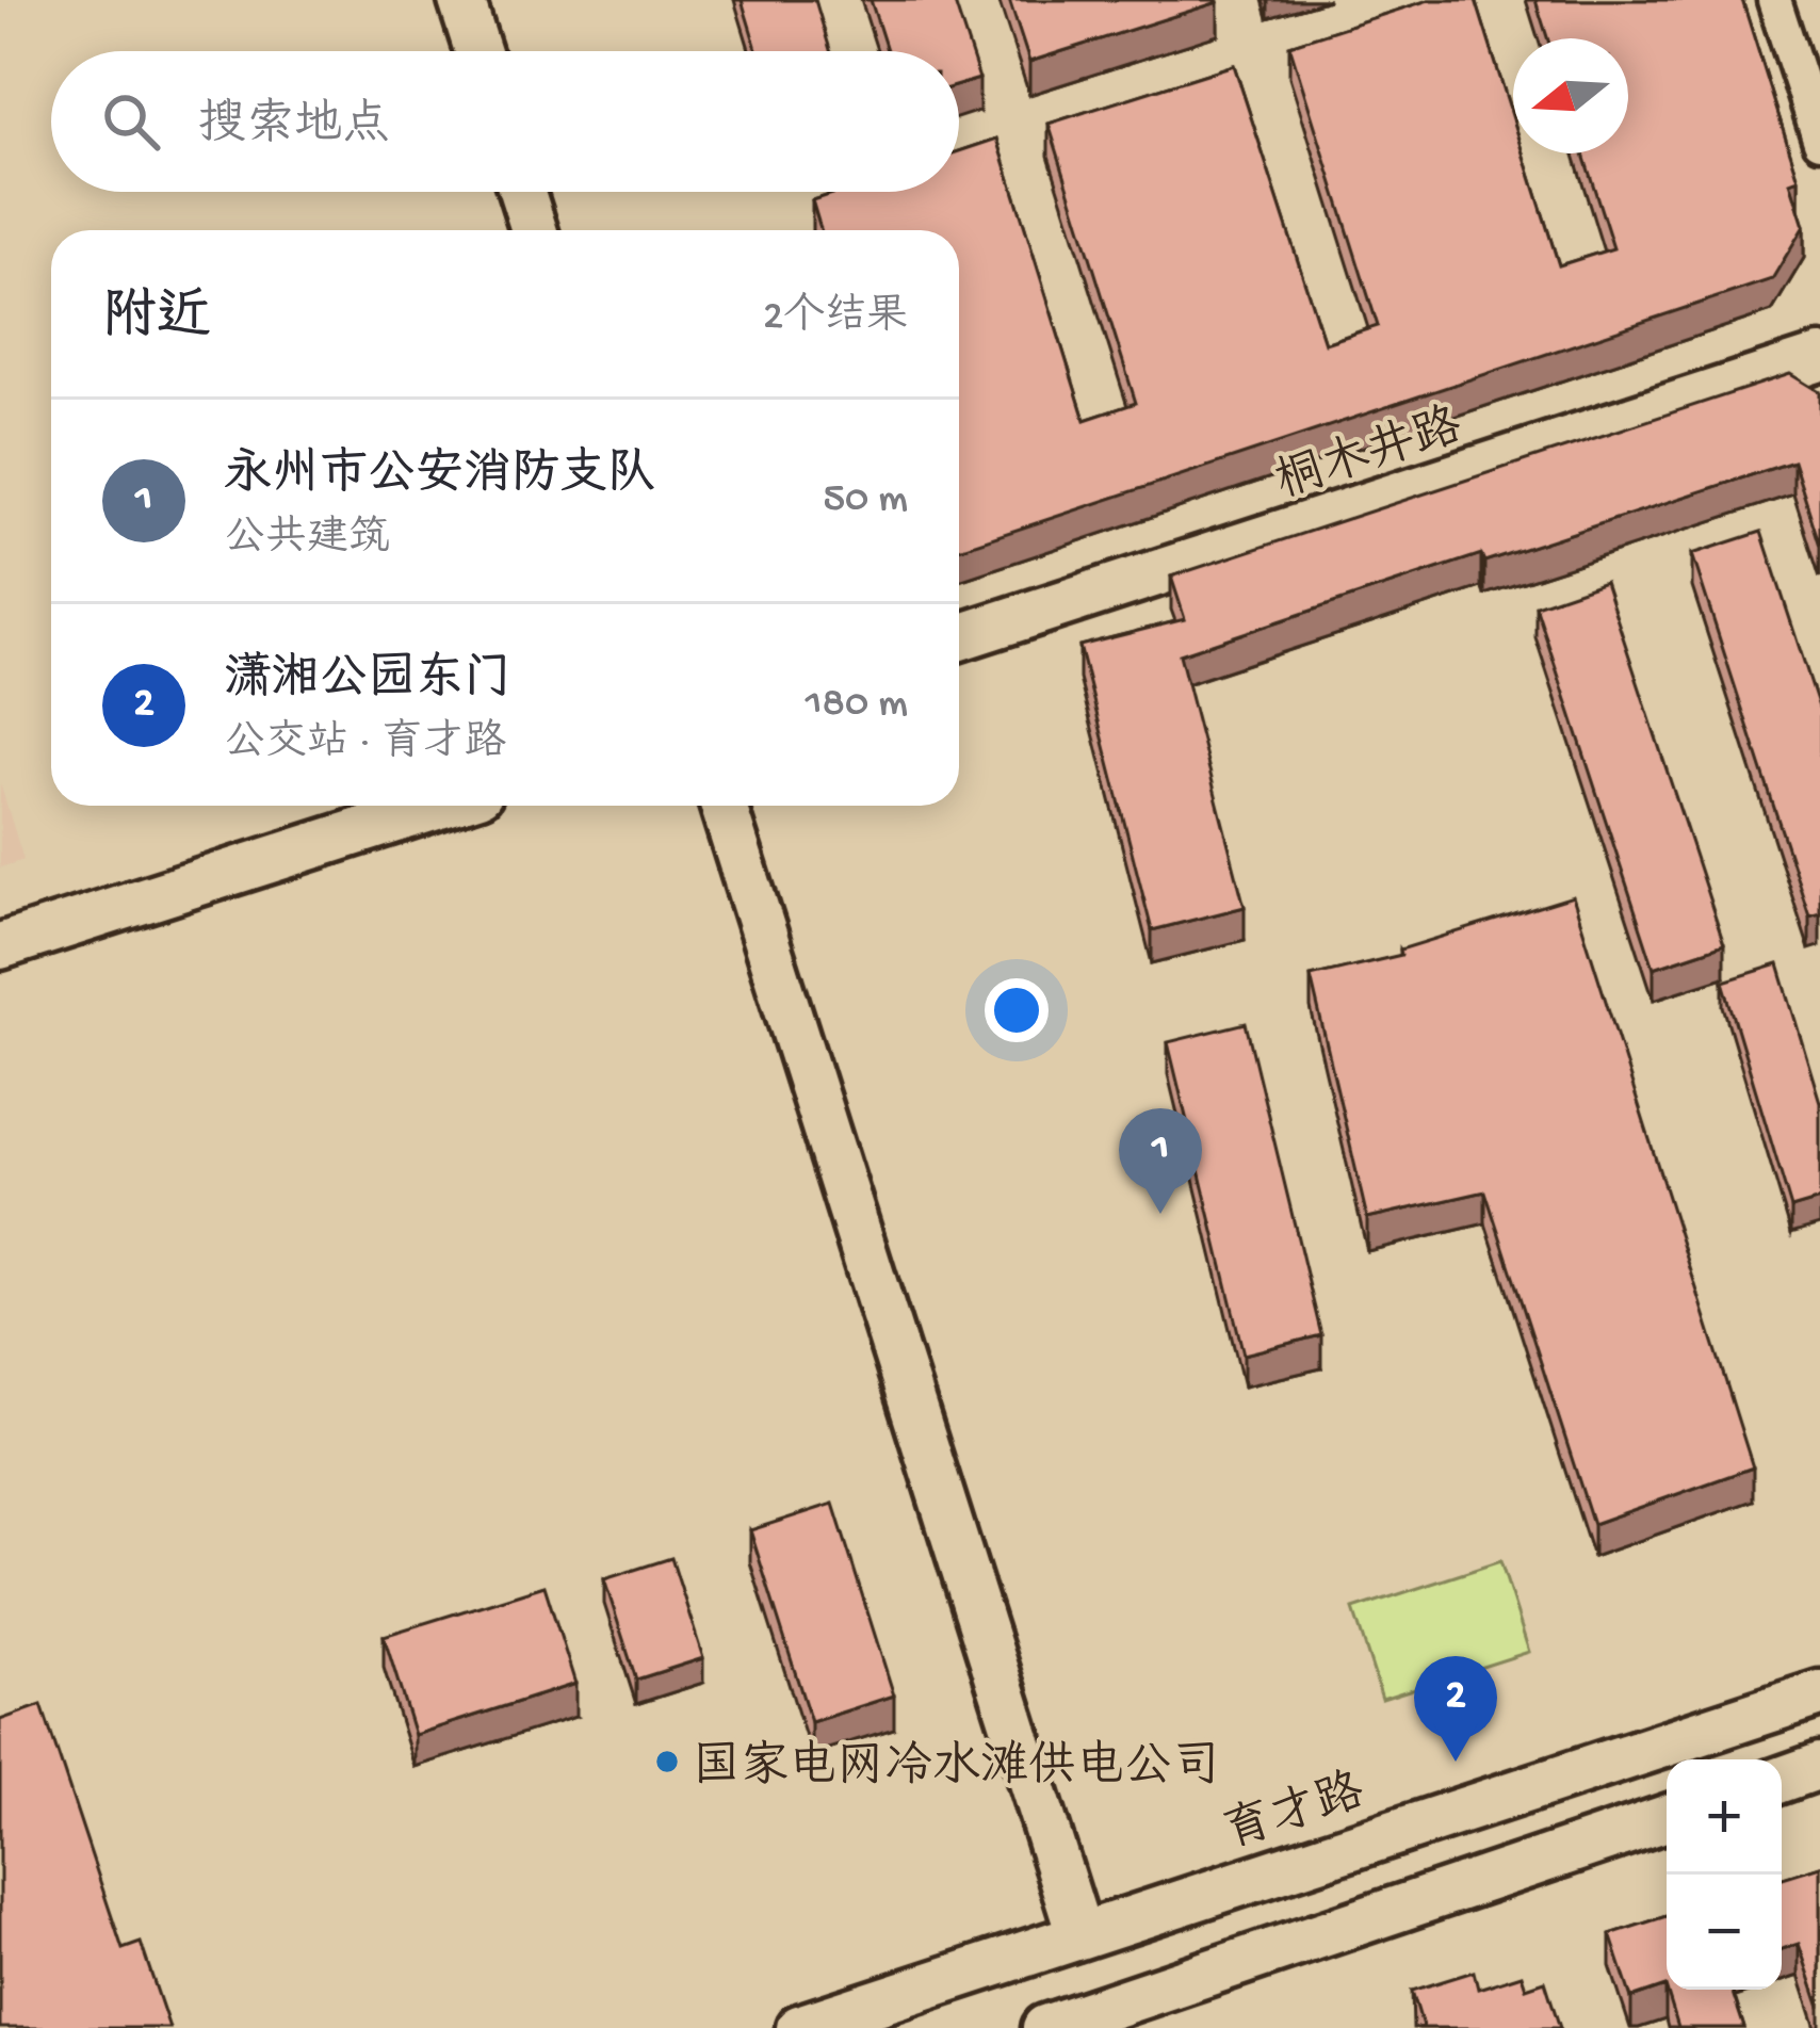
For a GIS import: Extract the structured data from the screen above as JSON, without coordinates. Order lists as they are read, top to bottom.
{
  "streets": {
    "street": ["桐木井路", "育才路"]
  },
  "places": ["国家电网冷水滩供电公司"],
  "north": "left",
  "page": {
    "search": "搜索地点",
    "heading": ["附近", "2个结果"],
    "list": [
      {
        "mark": "1",
        "name": "永州市公安消防支队",
        "note": "公共建筑",
        "value": "50 m"
      },
      {
        "mark": "2",
        "name": "潇湘公园东门",
        "note": "公交站 · 育才路",
        "value": "180 m"
      }
    ],
    "pins": ["1", "2"],
    "map_buttons": ["+", "−"]
  }
}
